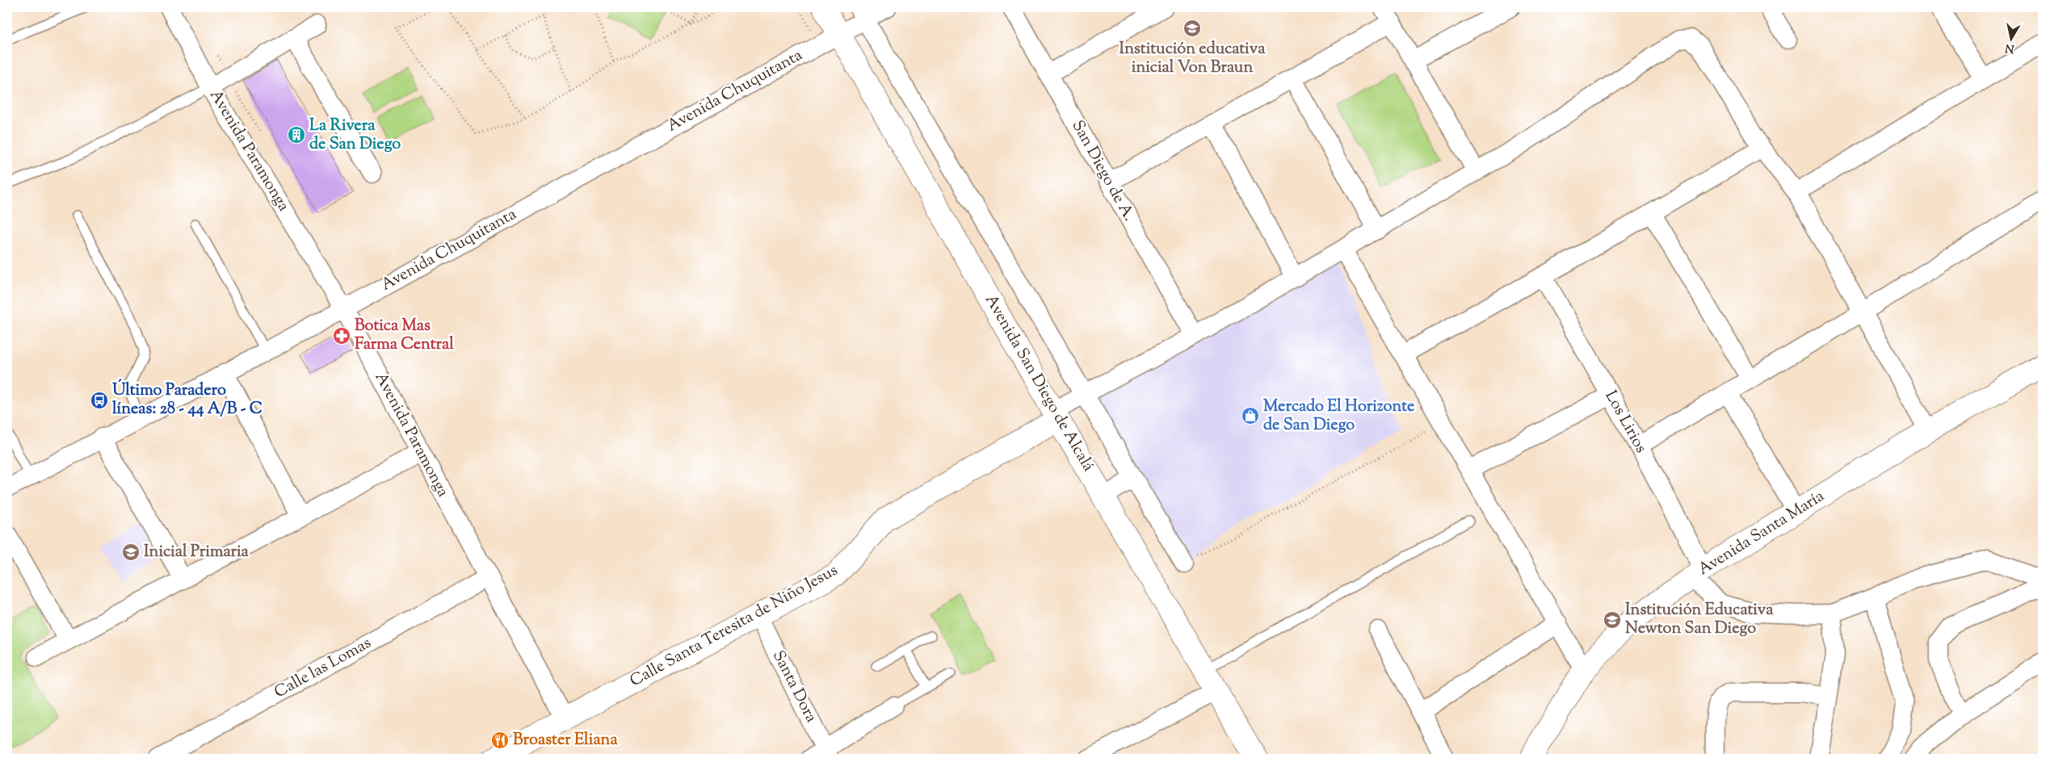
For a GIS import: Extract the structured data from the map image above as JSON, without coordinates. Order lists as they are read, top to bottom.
{
  "streets": {
    "street": [
      "Avenida Chuquitanta",
      "Avenida Paramonga",
      "San Diego de A.",
      "Avenida San Diego de Alcalá",
      "Los Lirios",
      "Avenida Santa María",
      "Calle Santa Teresita de Niño Jesus",
      "Calle las Lomas",
      "Santa Dora"
    ]
  },
  "crossings": [
    ["Avenida Chuquitanta", "Avenida Paramonga"],
    ["Avenida Chuquitanta", "Avenida San Diego de Alcalá"],
    ["Avenida Paramonga", "Calle Santa Teresita de Niño Jesus"],
    ["Avenida Paramonga", "Calle las Lomas"],
    ["Avenida San Diego de Alcalá", "Calle Santa Teresita de Niño Jesus"],
    ["Los Lirios", "Avenida Santa María"],
    ["Calle Santa Teresita de Niño Jesus", "Santa Dora"]
  ],
  "places": {
    "school or university": ["Institución educativa inicial Von Braun", "Inicial Primaria", "Institución Educativa Newton San Diego"],
    "building": ["La Rivera de San Diego"],
    "pharmacy": ["Botica Mas Farma Central"],
    "bus stop": ["Último Paradero líneas: 28 - 44 A/B - C"],
    "shop": ["Mercado El Horizonte de San Diego"],
    "restaurant": ["Broaster Eliana"]
  },
  "north": "bottom"
}
